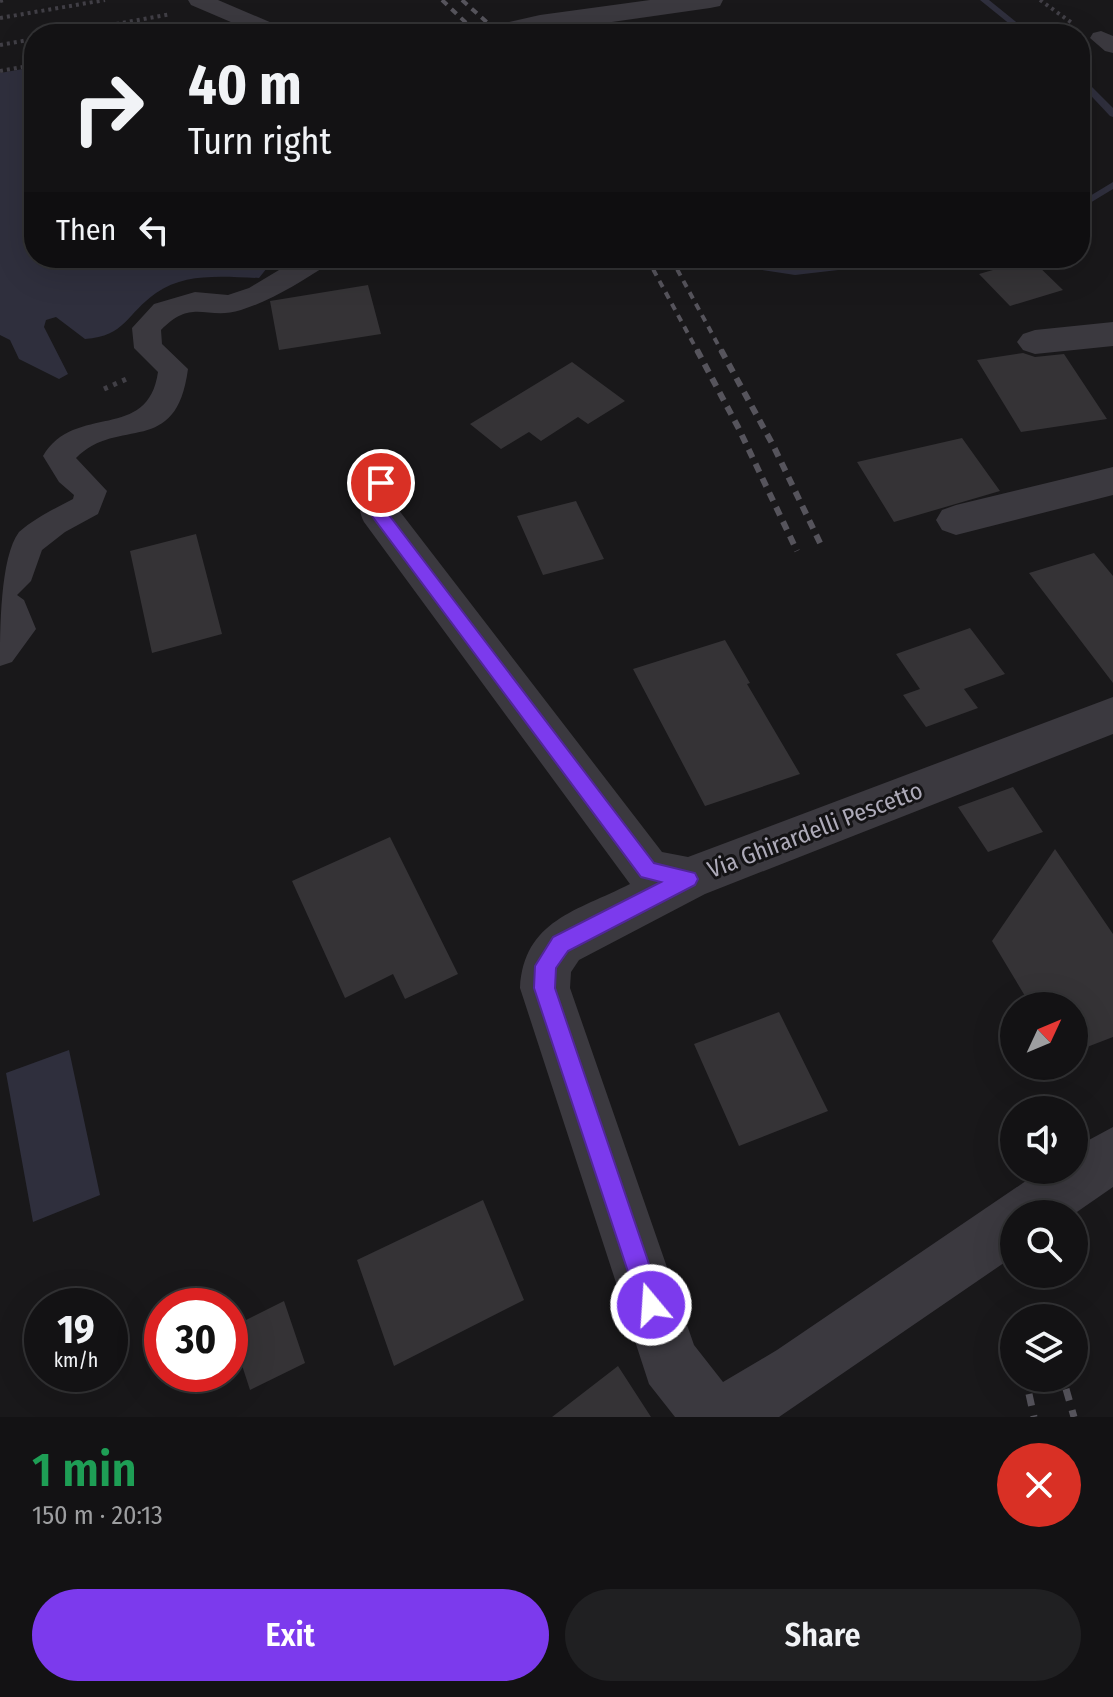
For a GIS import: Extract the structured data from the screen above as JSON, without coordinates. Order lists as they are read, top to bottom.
{
  "streets": {
    "street": ["Via Ghirardelli Pescetto"]
  },
  "north": "top right",
  "page": {
    "turn": ["40 m", "Turn right"],
    "then": "Then",
    "speed": "19 km/h",
    "limit": "30",
    "heading": ["1 min", "150 m · 20:13"],
    "buttons": ["Exit", "Share"]
  }
}
